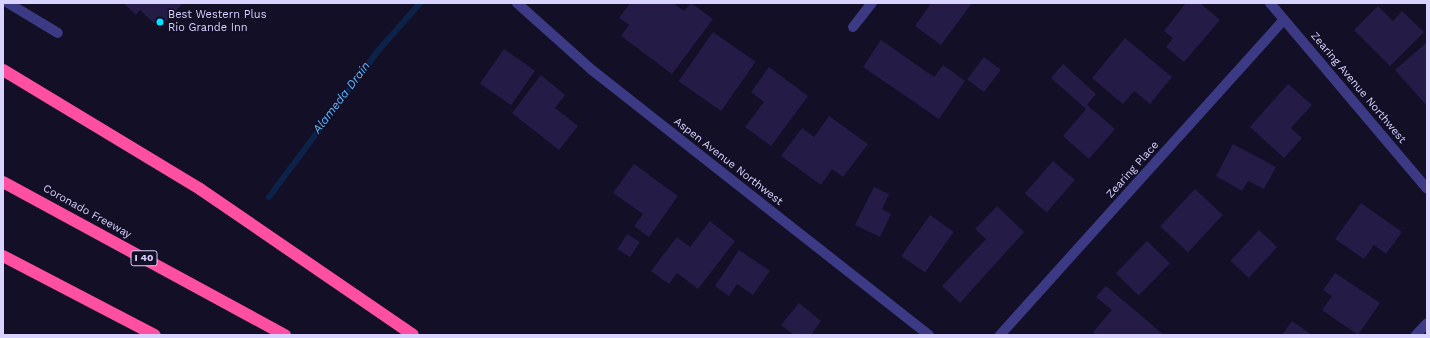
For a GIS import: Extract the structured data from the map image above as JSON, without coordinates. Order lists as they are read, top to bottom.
{
  "streets": {
    "highway": ["Coronado Freeway", "I 40"],
    "street": ["Zearing Avenue Northwest", "Aspen Avenue Northwest", "Zearing Place"]
  },
  "crossings": [
    ["Zearing Avenue Northwest", "Zearing Place"]
  ],
  "water": ["Alameda Drain"],
  "places": ["Best Western Plus Rio Grande Inn"]
}
